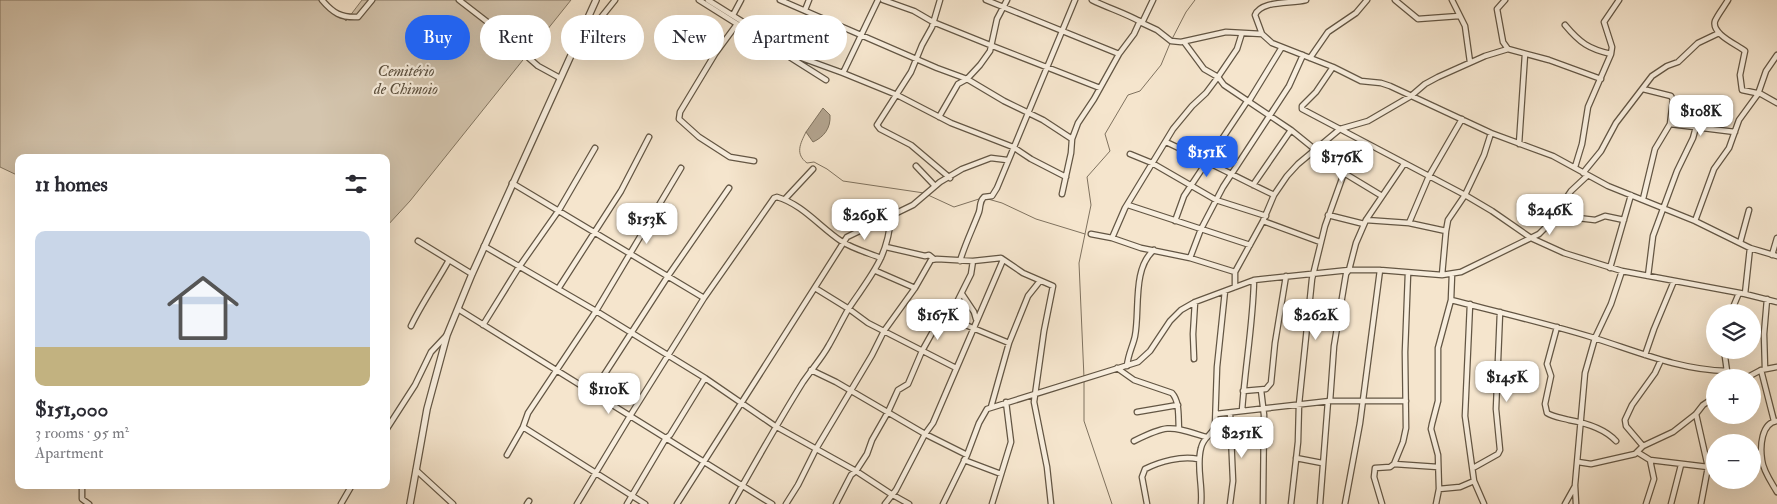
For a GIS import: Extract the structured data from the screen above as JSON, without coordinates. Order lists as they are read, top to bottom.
{
  "parks": ["Cemitério de Chimoio"],
  "page": {
    "chip": [
      "Buy",
      "Rent",
      "Filters",
      "New",
      "Apartment"
    ],
    "price": [
      "$108K",
      "$151K",
      "$176K",
      "$246K",
      "$269K",
      "$153K",
      "$167K",
      "$262K",
      "$145K",
      "$110K",
      "$251K"
    ],
    "heading": "11 homes",
    "list": [
      {
        "name": "$151,000",
        "note": "3 rooms · 95 m² · Apartment"
      }
    ],
    "map_buttons": ["+", "−"]
  }
}
